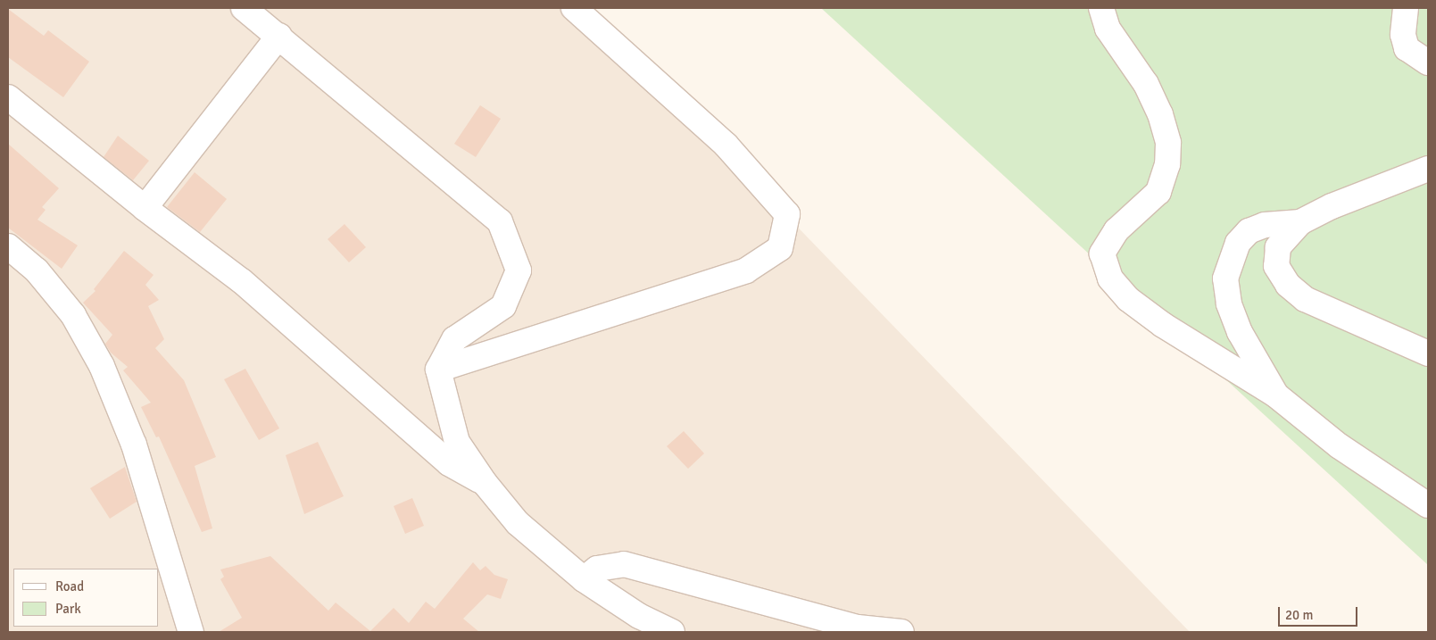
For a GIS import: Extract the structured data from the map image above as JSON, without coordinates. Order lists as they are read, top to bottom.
{
  "legend": ["Road", "Park"],
  "scale_bar": "20 m"
}
